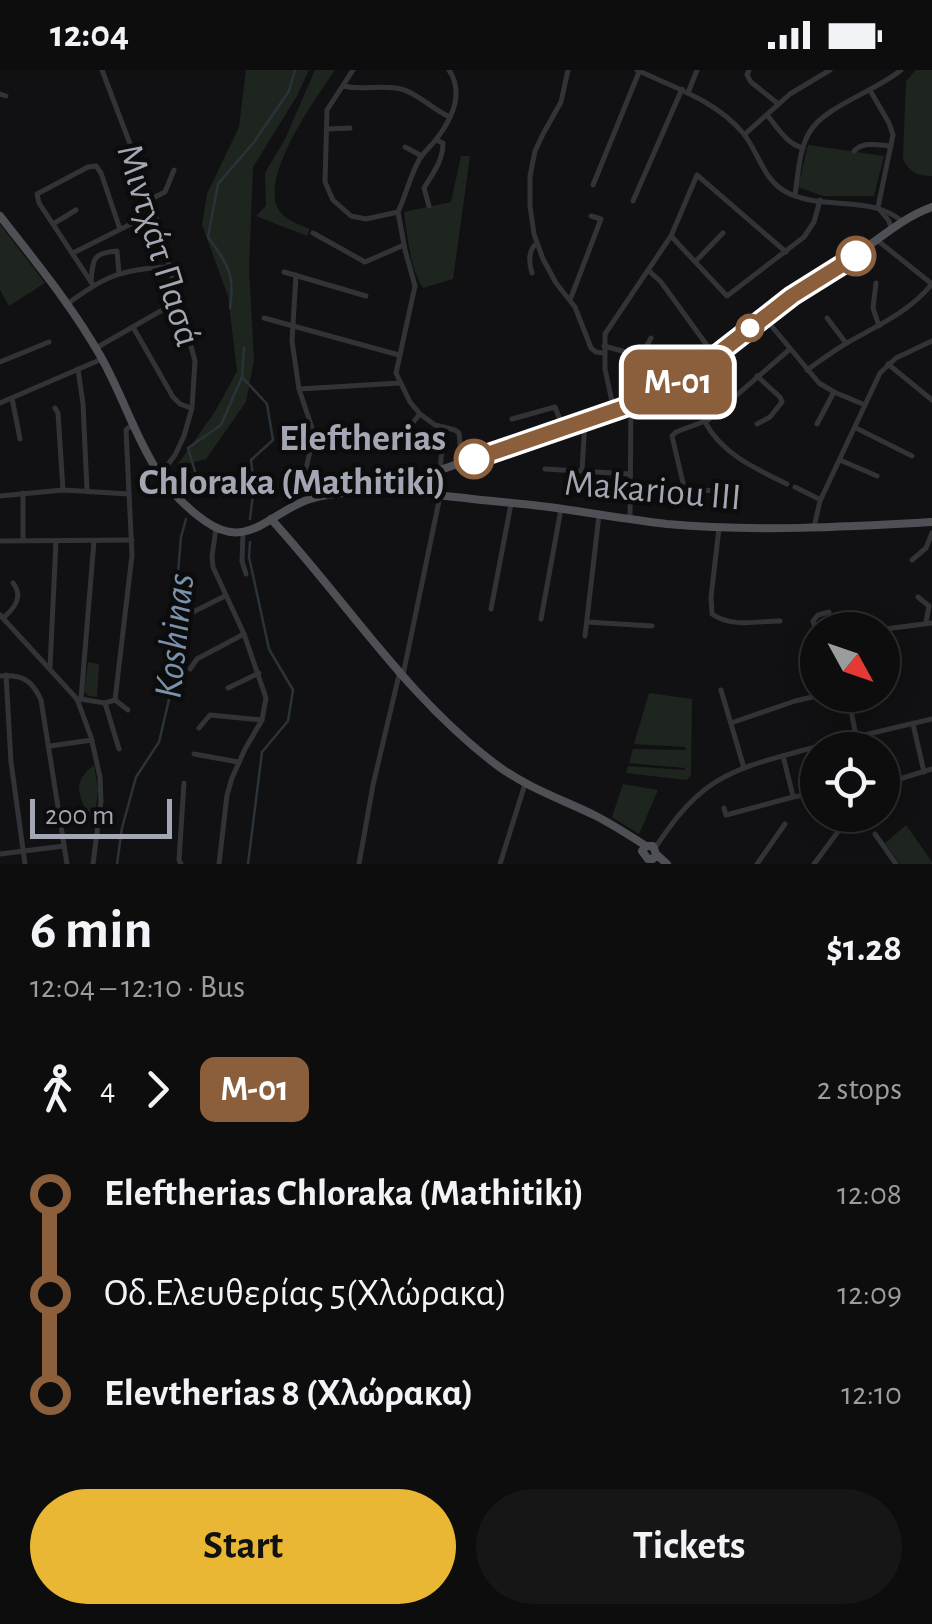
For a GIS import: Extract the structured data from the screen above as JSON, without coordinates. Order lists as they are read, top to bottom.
{
  "streets": {
    "main road": ["Makariou III"],
    "street": ["Μιντχάτ Πασά"]
  },
  "water": ["Koshinas"],
  "places": ["Eleftherias Chloraka (Mathitiki)"],
  "lines": ["bus line M-01"],
  "scale_bar": "200 m",
  "north": "bottom right",
  "page": {
    "status": "12:04",
    "on_map": "M-01",
    "scale": "200 m",
    "heading": ["6 min", "12:04 – 12:10 · Bus", "$1.28"],
    "legs": ["4", "M-01", "2 stops"],
    "list": [
      {
        "name": "Eleftherias Chloraka (Mathitiki)",
        "value": "12:08"
      },
      {
        "name": "Οδ.Ελευθερίας 5(Χλώρακα)",
        "value": "12:09"
      },
      {
        "name": "Elevtherias 8 (Χλώρακα)",
        "value": "12:10"
      }
    ],
    "buttons": ["Start", "Tickets"]
  }
}
